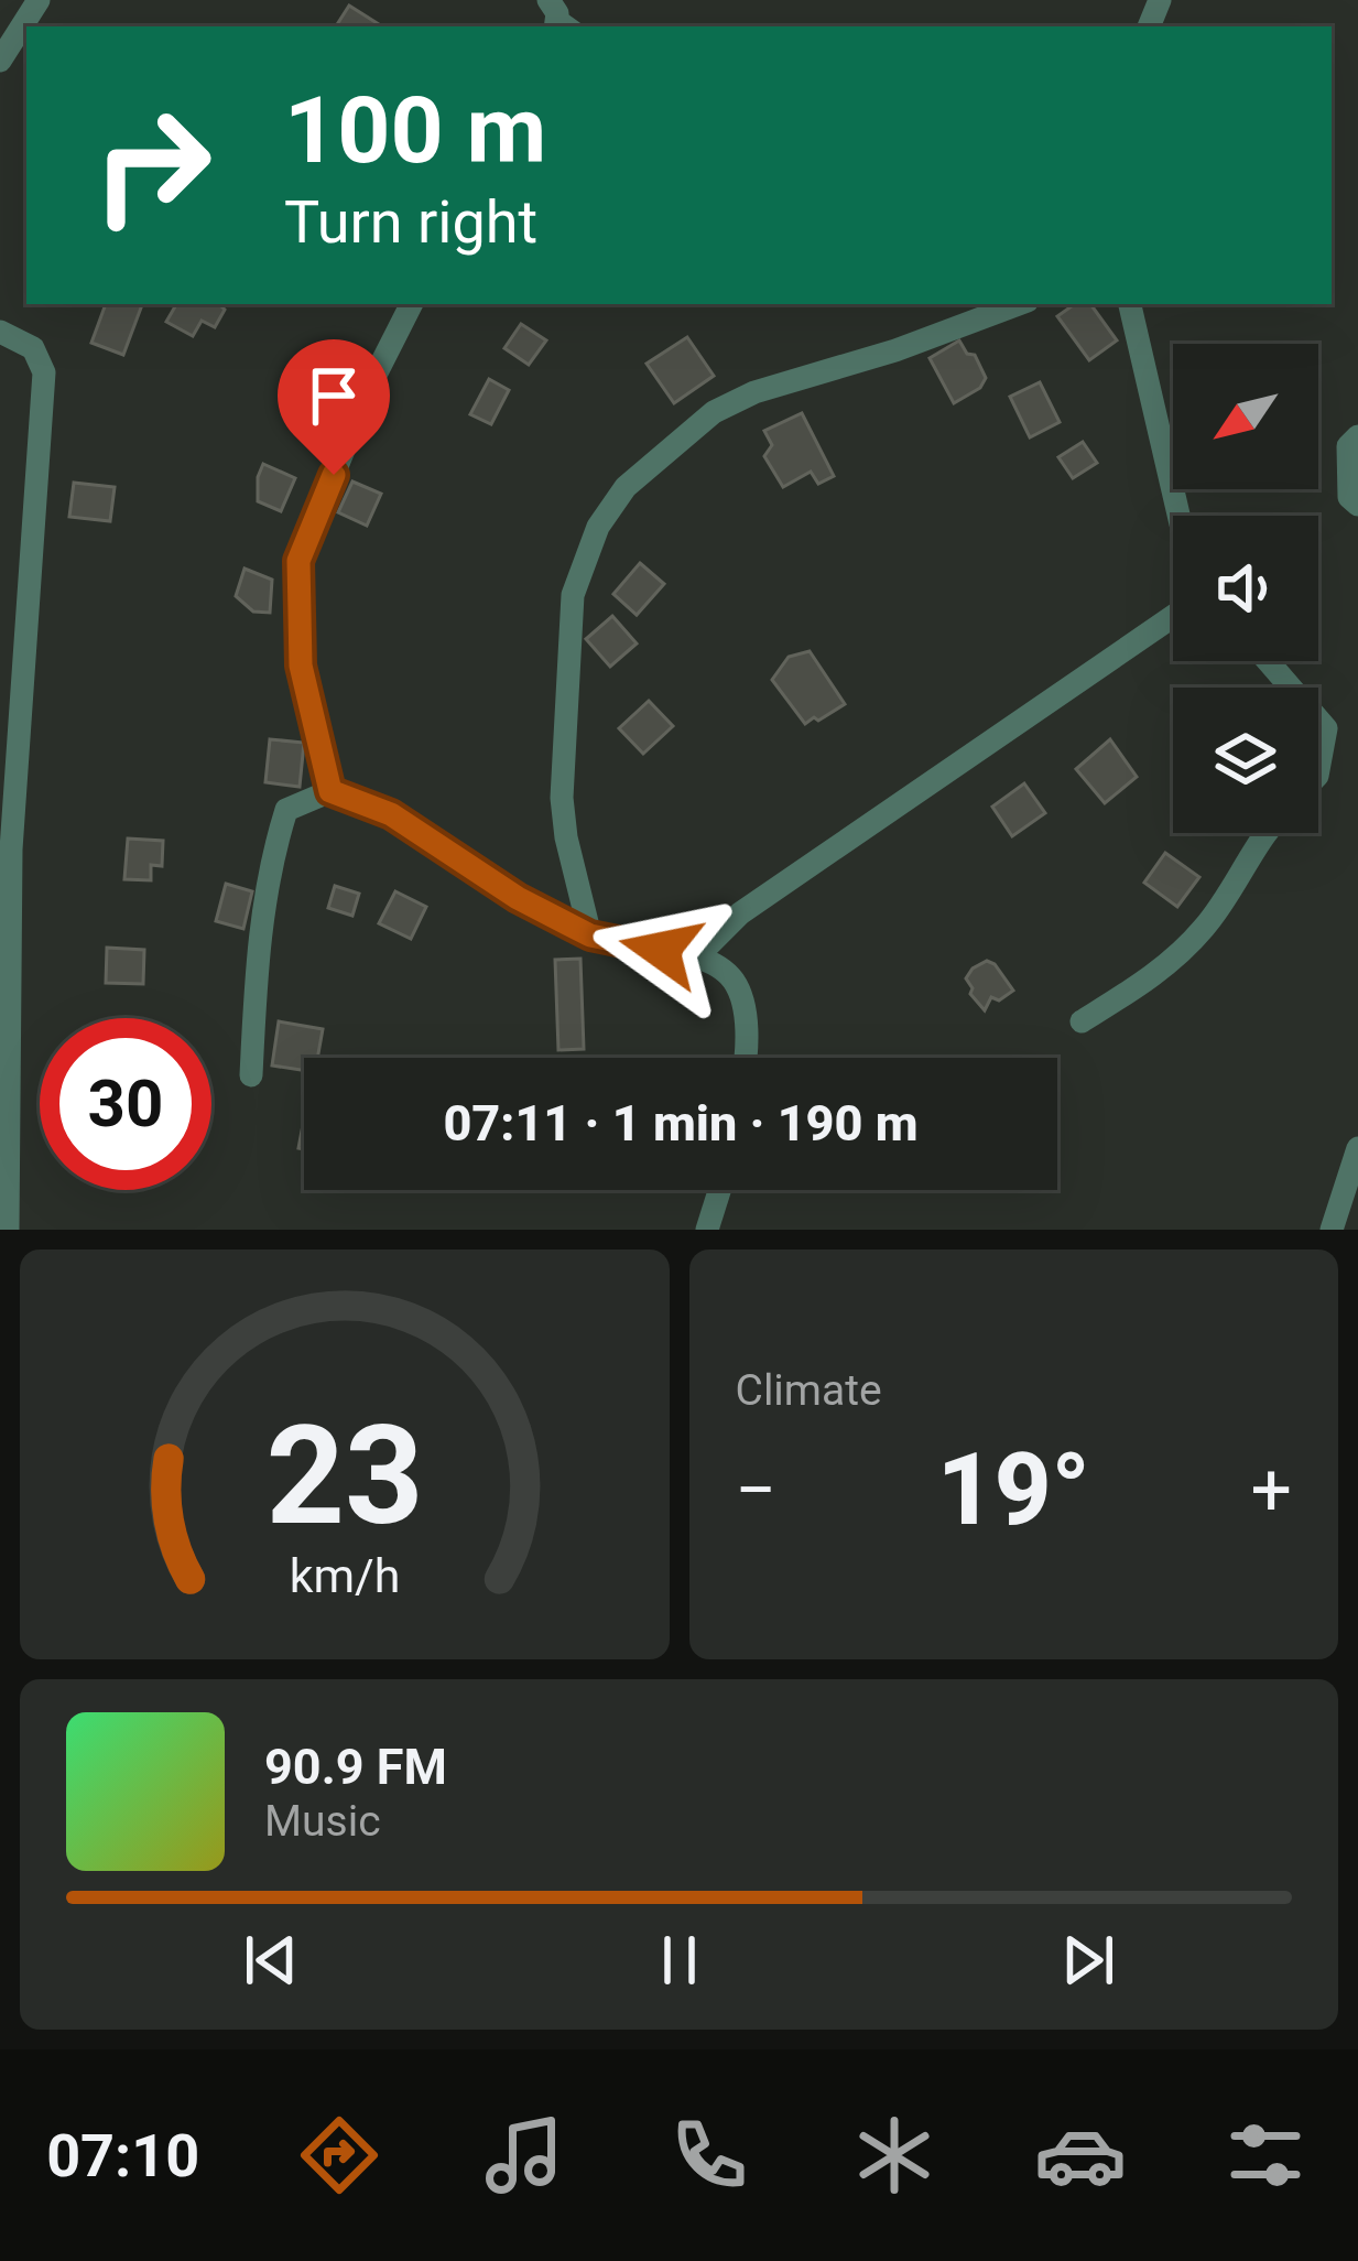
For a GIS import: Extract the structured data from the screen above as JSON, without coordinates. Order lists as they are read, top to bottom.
{
  "north": "bottom left",
  "page": {
    "turn": ["100 m", "Turn right"],
    "limit": "30",
    "trip": "07:11 · 1 min · 190 m",
    "tile": "Climate",
    "heat": ["−", "19°", "+"],
    "song": ["90.9 FM", "Music"],
    "tabs": "07:10",
    "gauge": ["23", "km/h"]
  }
}
